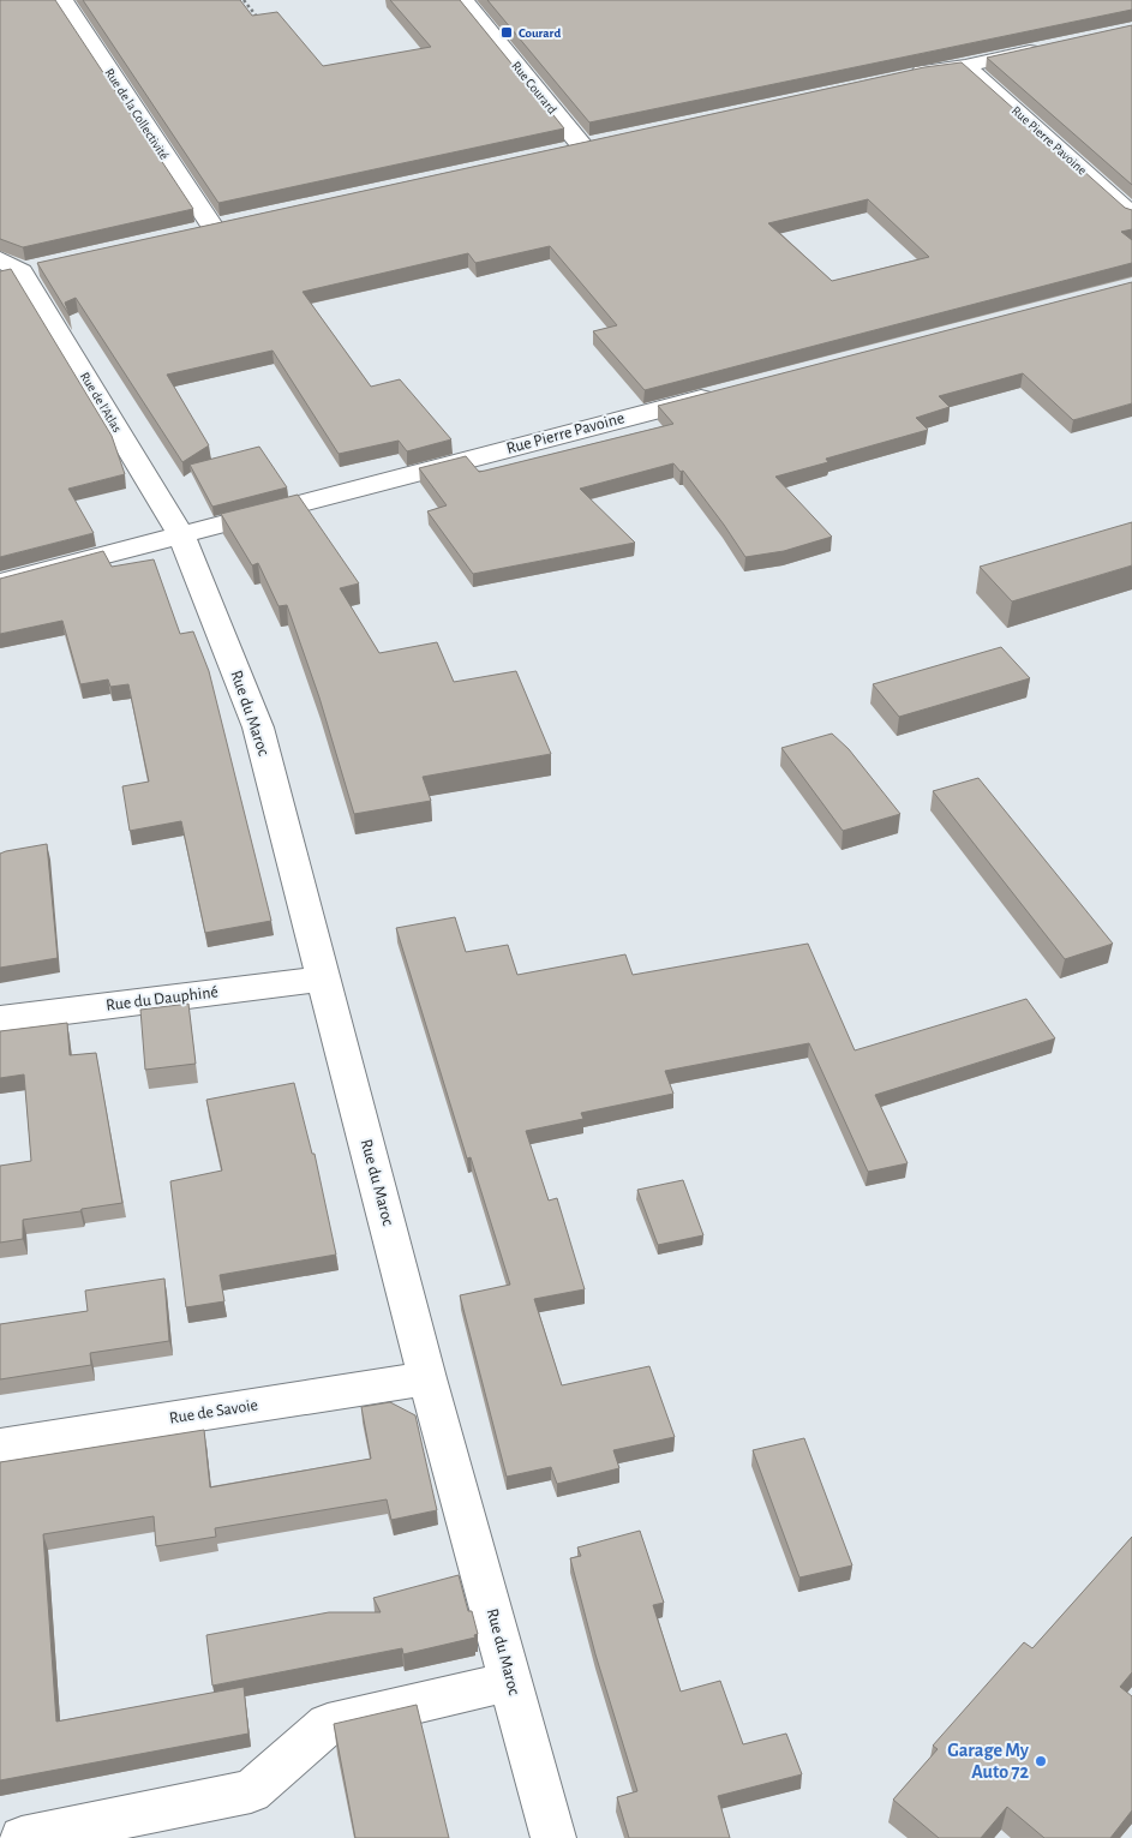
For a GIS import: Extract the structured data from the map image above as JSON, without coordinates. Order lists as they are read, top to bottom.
{
  "streets": {
    "street": [
      "Rue Courard",
      "Rue de la Collectivité",
      "Rue Pierre Pavoine",
      "Rue de l'Atlas",
      "Rue du Maroc",
      "Rue du Dauphiné",
      "Rue de Savoie"
    ]
  },
  "crossings": [
    ["Rue Pierre Pavoine", "Rue de l'Atlas"],
    ["Rue Pierre Pavoine", "Rue du Maroc"],
    ["Rue de l'Atlas", "Rue du Maroc"],
    ["Rue du Maroc", "Rue du Dauphiné"],
    ["Rue du Maroc", "Rue de Savoie"]
  ],
  "places": {
    "transit": ["Courard"],
    "other": ["Garage My Auto 72"]
  }
}
